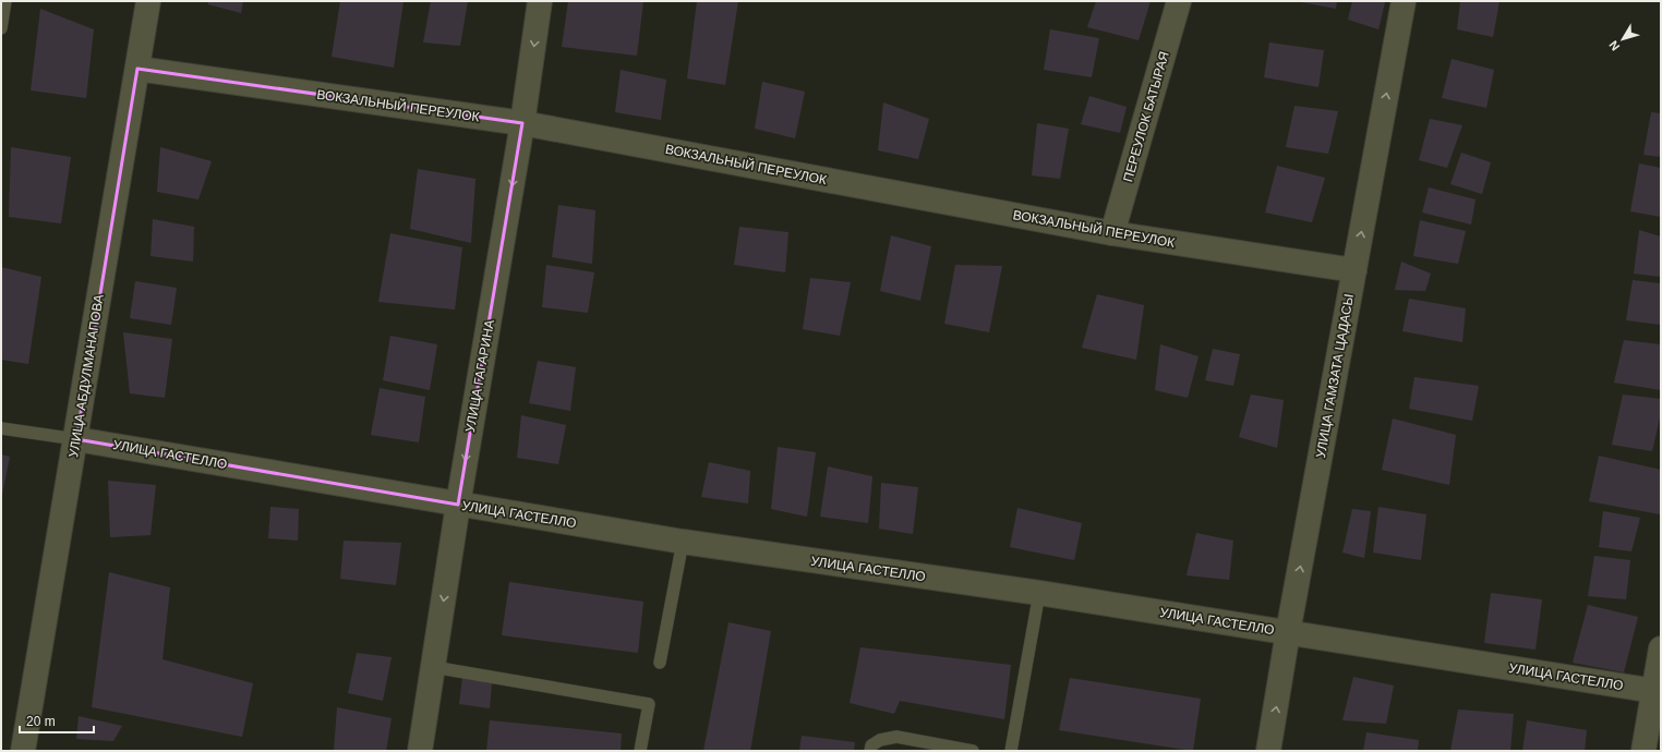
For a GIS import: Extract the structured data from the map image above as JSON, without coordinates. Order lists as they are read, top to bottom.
{
  "streets": {
    "street": [
      "ВОКЗАЛЬНЫЙ ПЕРЕУЛОК",
      "ПЕРЕУЛОК БАТЫРАЯ",
      "УЛИЦА АБДУЛМАНАПОВА",
      "УЛИЦА ГАГАРИНА",
      "УЛИЦА ГАМЗАТА ЦАДАСЫ",
      "УЛИЦА ГАСТЕЛЛО"
    ]
  },
  "crossings": [
    ["ВОКЗАЛЬНЫЙ ПЕРЕУЛОК", "ПЕРЕУЛОК БАТЫРАЯ"],
    ["ВОКЗАЛЬНЫЙ ПЕРЕУЛОК", "УЛИЦА АБДУЛМАНАПОВА"],
    ["ВОКЗАЛЬНЫЙ ПЕРЕУЛОК", "УЛИЦА ГАГАРИНА"],
    ["ВОКЗАЛЬНЫЙ ПЕРЕУЛОК", "УЛИЦА ГАМЗАТА ЦАДАСЫ"],
    ["УЛИЦА АБДУЛМАНАПОВА", "УЛИЦА ГАСТЕЛЛО"],
    ["УЛИЦА ГАГАРИНА", "УЛИЦА ГАСТЕЛЛО"],
    ["УЛИЦА ГАМЗАТА ЦАДАСЫ", "УЛИЦА ГАСТЕЛЛО"]
  ],
  "one_way": ["УЛИЦА ГАГАРИНА", "УЛИЦА ГАМЗАТА ЦАДАСЫ"],
  "scale_bar": "20 m",
  "north": "bottom left"
}
